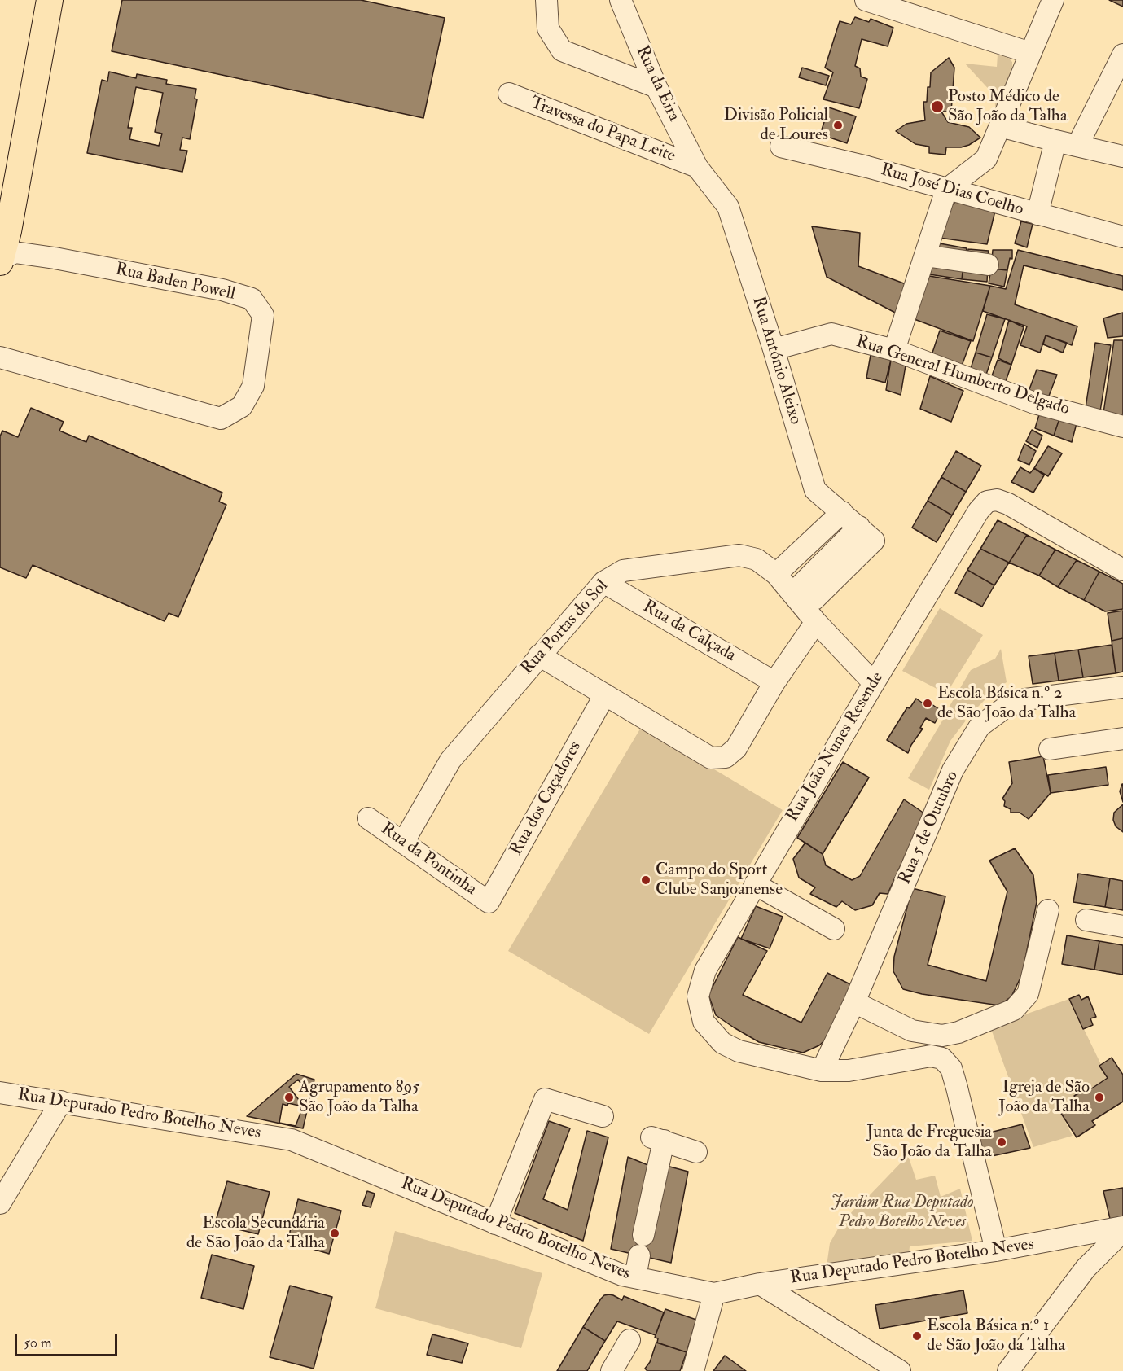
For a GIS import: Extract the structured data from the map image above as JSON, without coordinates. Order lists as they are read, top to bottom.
{
  "streets": {
    "street": [
      "Rua da Eira",
      "Travessa do Papa Leite",
      "Rua José Dias Coelho",
      "Rua Baden Powell",
      "Rua António Aleixo",
      "Rua General Humberto Delgado",
      "Rua Portas do Sol",
      "Rua da Calçada",
      "Rua João Nunes Resende",
      "Rua dos Caçadores",
      "Rua 5 de Outubro",
      "Rua da Pontinha",
      "Rua Deputado Pedro Botelho Neves"
    ]
  },
  "crossings": [
    ["Rua da Eira", "Travessa do Papa Leite"],
    ["Rua da Eira", "Rua António Aleixo"],
    ["Travessa do Papa Leite", "Rua António Aleixo"],
    ["Rua António Aleixo", "Rua General Humberto Delgado"],
    ["Rua Portas do Sol", "Rua da Calçada"],
    ["Rua Portas do Sol", "Rua João Nunes Resende"],
    ["Rua Portas do Sol", "Rua da Pontinha"],
    ["Rua João Nunes Resende", "Rua 5 de Outubro"],
    ["Rua João Nunes Resende", "Rua Deputado Pedro Botelho Neves"],
    ["Rua dos Caçadores", "Rua da Pontinha"]
  ],
  "parks": ["Jardim Rua Deputado Pedro Botelho Neves"],
  "places": [
    "Posto Médico de São João da Talha",
    "Divisão Policial de Loures",
    "Escola Básica n.º 2 de São João da Talha",
    "Campo do Sport Clube Sanjoanense",
    "Agrupamento 895 São João da Talha",
    "Igreja de São João da Talha",
    "Junta de Freguesia São João da Talha",
    "Escola Secundária de São João da Talha",
    "Escola Básica n.º 1 de São João da Talha"
  ],
  "scale_bar": "50 m"
}
